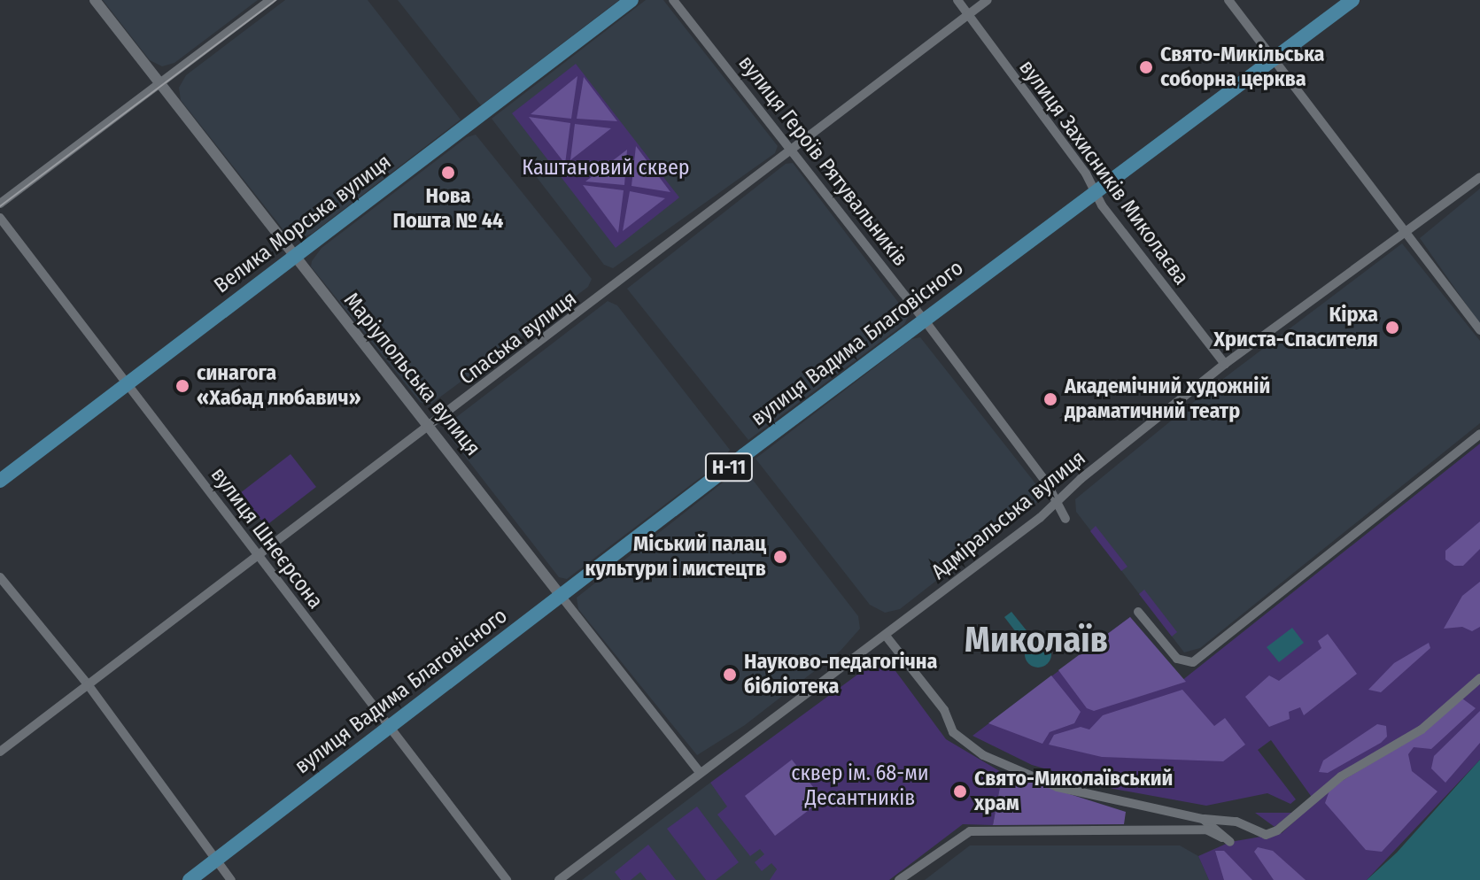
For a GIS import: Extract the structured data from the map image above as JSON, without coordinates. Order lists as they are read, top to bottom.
{
  "streets": {
    "main road": ["Велика Морська вулиця", "вулиця Вадима Благовісного", "Н-11"],
    "street": [
      "вулиця Героїв Рятувальників",
      "вулиця Захисників Миколаєва",
      "Спаська вулиця",
      "Маріупольська вулиця",
      "Адміральська вулиця",
      "вулиця Шнеєрсона"
    ]
  },
  "crossings": [
    ["вулиця Героїв Рятувальників", "Спаська вулиця"],
    ["вулиця Героїв Рятувальників", "вулиця Вадима Благовісного"],
    ["вулиця Героїв Рятувальників", "Адміральська вулиця"],
    ["вулиця Захисників Миколаєва", "Спаська вулиця"],
    ["вулиця Захисників Миколаєва", "вулиця Вадима Благовісного"],
    ["вулиця Захисників Миколаєва", "Адміральська вулиця"],
    ["Велика Морська вулиця", "Маріупольська вулиця"],
    ["Велика Морська вулиця", "вулиця Шнеєрсона"],
    ["Спаська вулиця", "Маріупольська вулиця"],
    ["Спаська вулиця", "вулиця Шнеєрсона"],
    ["вулиця Вадима Благовісного", "Маріупольська вулиця"],
    ["вулиця Вадима Благовісного", "вулиця Шнеєрсона"],
    ["Маріупольська вулиця", "Адміральська вулиця"]
  ],
  "districts": ["Миколаїв"],
  "parks": ["Каштановий сквер", "сквер ім. 68-ми Десантників"],
  "places": [
    "Свято-Микільська соборна церква",
    "Нова Пошта № 44",
    "Кірха Христа-Спасителя",
    "синагога «Хабад любавич»",
    "Академічний художній драматичний театр",
    "Міський палац культури і мистецтв",
    "Науково-педагогічна бібліотека",
    "Свято-Миколаївський храм"
  ]
}
